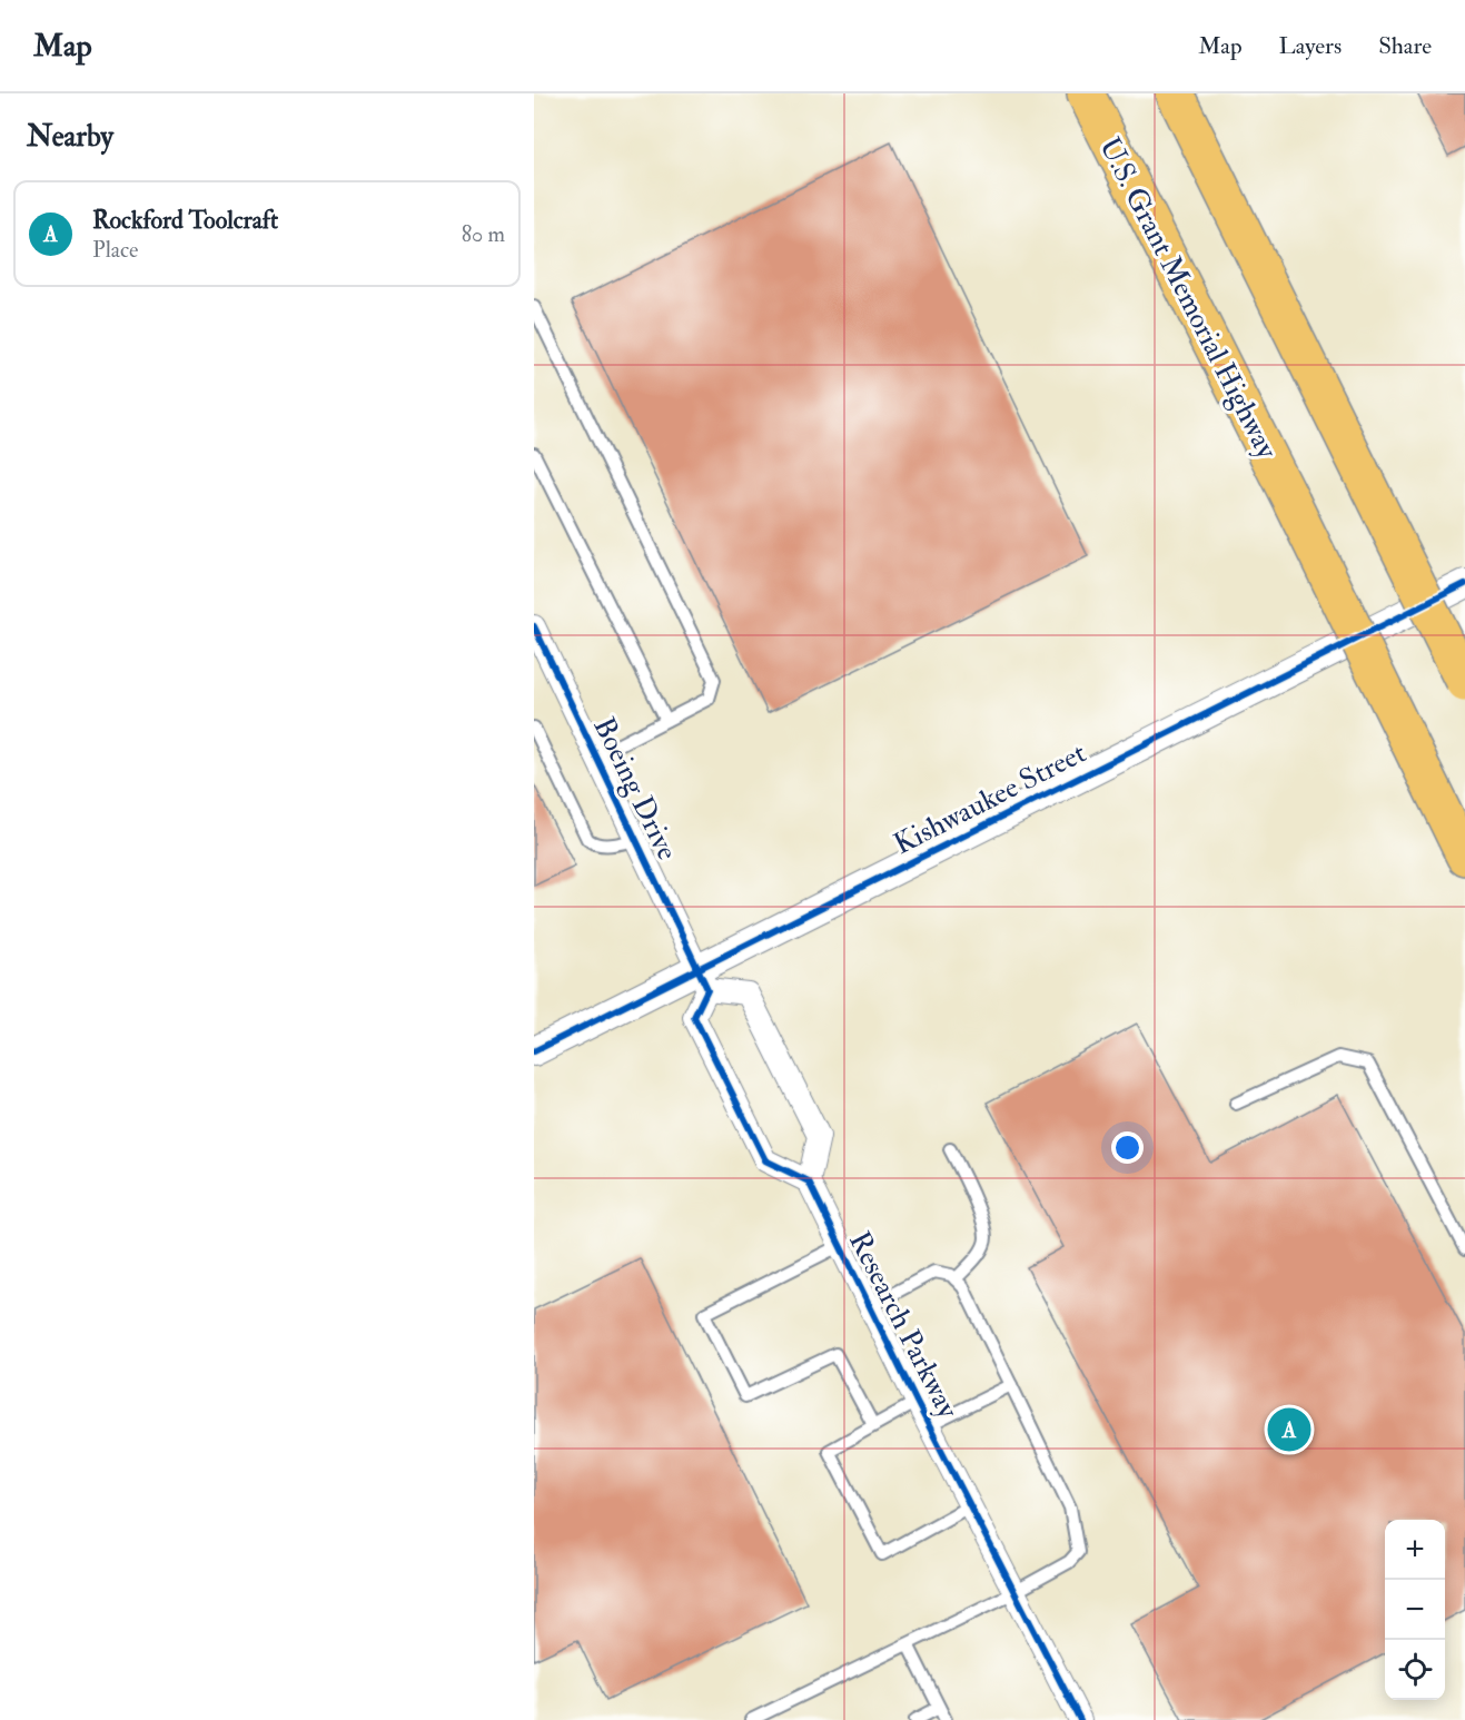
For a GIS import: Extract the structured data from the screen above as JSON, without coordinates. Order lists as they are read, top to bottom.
{
  "streets": {
    "highway": ["U.S. Grant Memorial Highway"],
    "street": ["Boeing Drive", "Kishwaukee Street", "Research Parkway"]
  },
  "crossings": [
    ["Boeing Drive", "Kishwaukee Street"]
  ],
  "page": {
    "header": "Map",
    "nav": ["Map", "Layers", "Share"],
    "heading": "Nearby",
    "list": [
      {
        "mark": "A",
        "name": "Rockford Toolcraft",
        "note": "Place",
        "value": "80 m"
      }
    ],
    "pins": "A",
    "map_buttons": ["+", "−"]
  }
}
